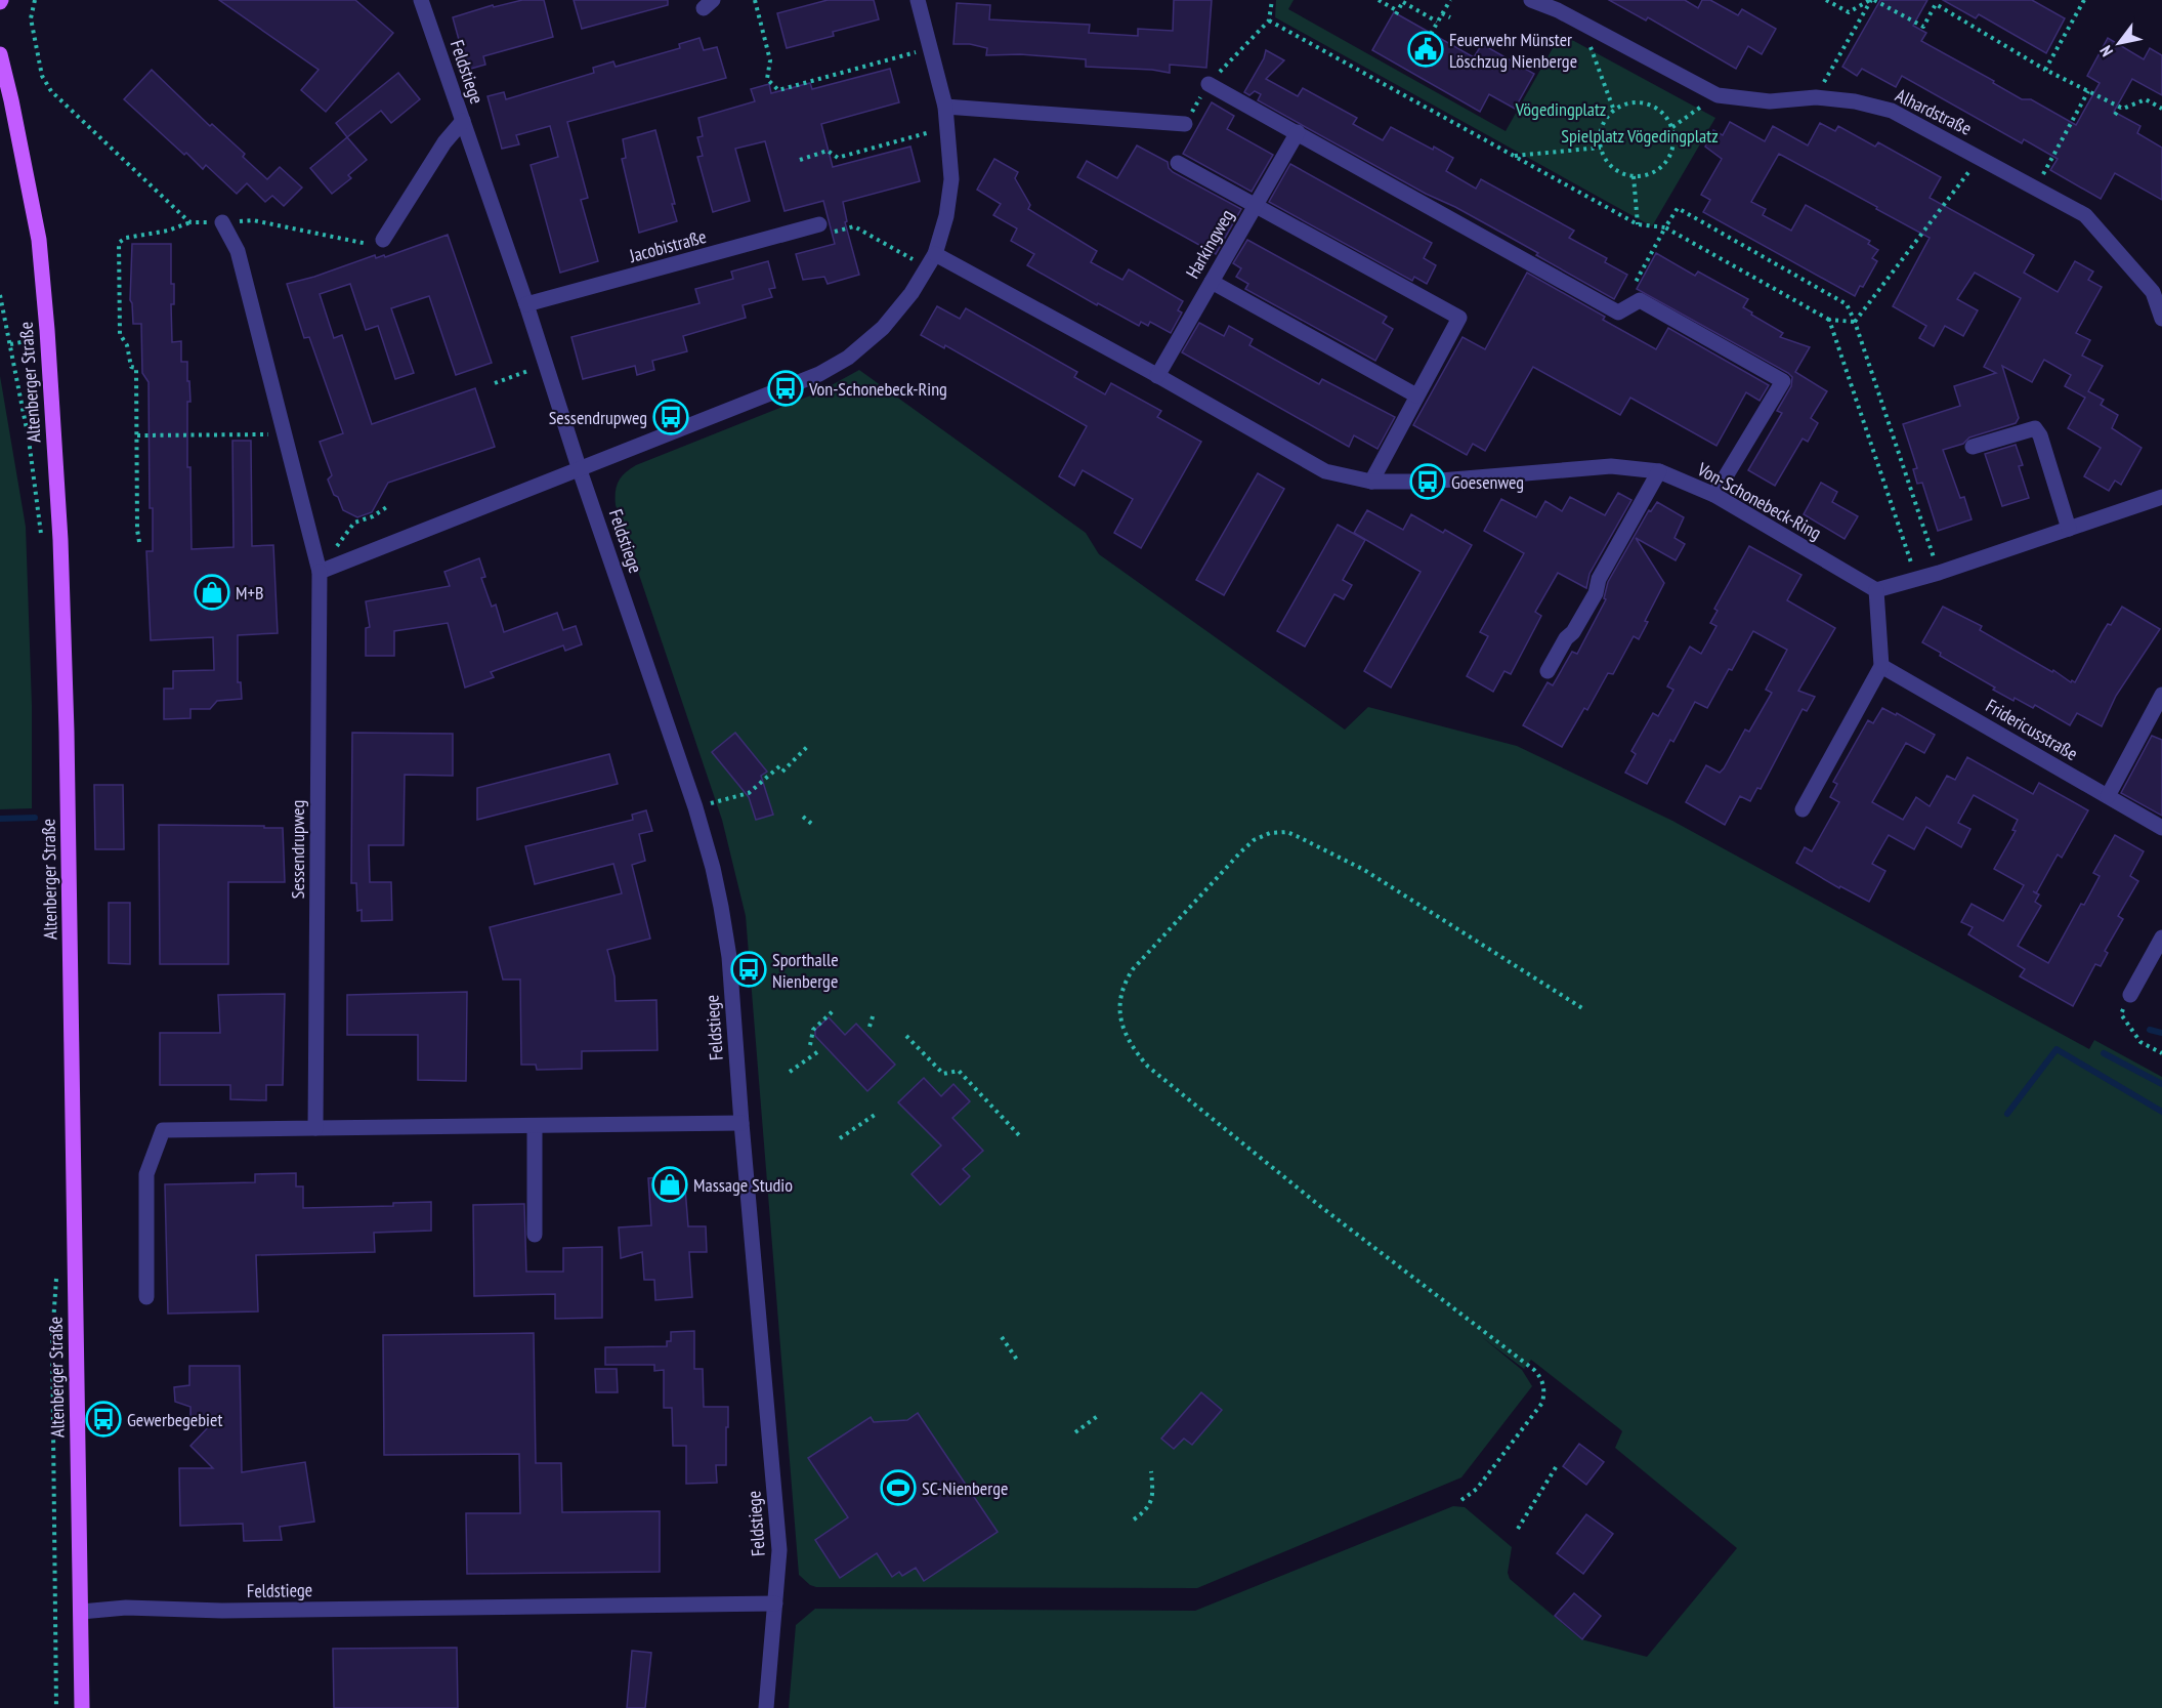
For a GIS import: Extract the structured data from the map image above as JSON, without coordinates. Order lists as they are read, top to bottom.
{
  "streets": {
    "main road": ["Altenberger Straße"],
    "street": [
      "Feldstiege",
      "Alhardstraße",
      "Harkingweg",
      "Jacobistraße",
      "Von-Schonebeck-Ring",
      "Fridericusstraße",
      "Sessendrupweg"
    ]
  },
  "crossings": [
    ["Feldstiege", "Jacobistraße"],
    ["Feldstiege", "Altenberger Straße"],
    ["Harkingweg", "Von-Schonebeck-Ring"]
  ],
  "parks": ["Vögedingplatz", "Spielplatz Vögedingplatz"],
  "places": {
    "public building": ["Feuerwehr Münster Löschzug Nienberge"],
    "bus stop": [
      "Von-Schonebeck-Ring",
      "Sessendrupweg",
      "Goesenweg",
      "Sporthalle Nienberge",
      "Gewerbegebiet"
    ],
    "shop": ["M+B", "Massage Studio"],
    "sports": ["SC-Nienberge"]
  },
  "north": "bottom left"
}
